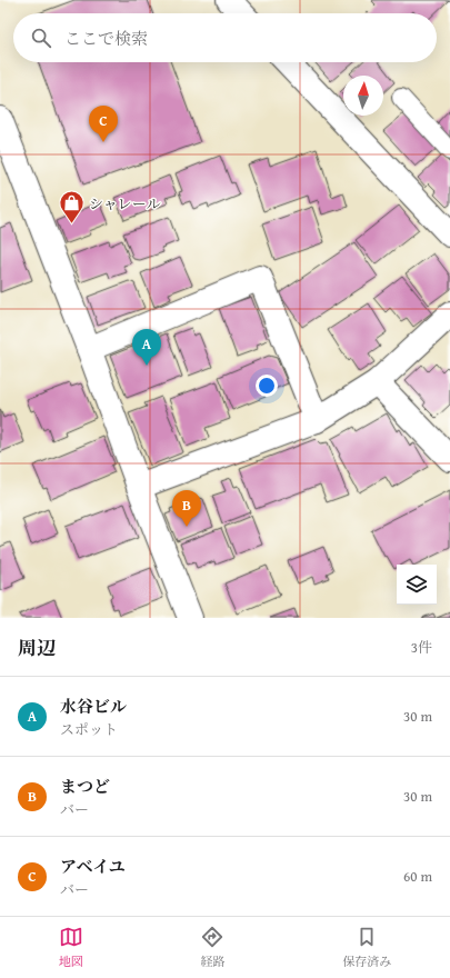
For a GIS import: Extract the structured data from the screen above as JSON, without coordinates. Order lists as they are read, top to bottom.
{
  "places": {
    "shop": ["シャレール"]
  },
  "north": "top",
  "page": {
    "search": "ここで検索",
    "pins": ["C", "A", "B"],
    "heading": ["周辺", "3件"],
    "list": [
      {
        "mark": "A",
        "name": "水谷ビル",
        "note": "スポット",
        "value": "30 m"
      },
      {
        "mark": "B",
        "name": "まつど",
        "note": "バー",
        "value": "30 m"
      },
      {
        "mark": "C",
        "name": "アベイユ",
        "note": "バー",
        "value": "60 m"
      }
    ],
    "nav": ["地図", "経路", "保存済み"]
  }
}
